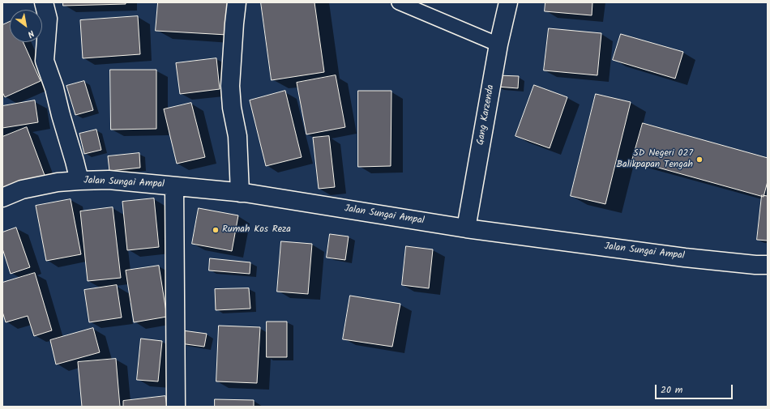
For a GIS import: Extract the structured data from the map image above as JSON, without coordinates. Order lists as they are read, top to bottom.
{
  "streets": {
    "street": ["Gang Karzenda", "Jalan Sungai Ampal"]
  },
  "crossings": [
    ["Gang Karzenda", "Jalan Sungai Ampal"]
  ],
  "places": ["SD Negeri 027 Balikpapan Tengah", "Rumah Kos Reza"],
  "scale_bar": "20 m",
  "north": "bottom right"
}
